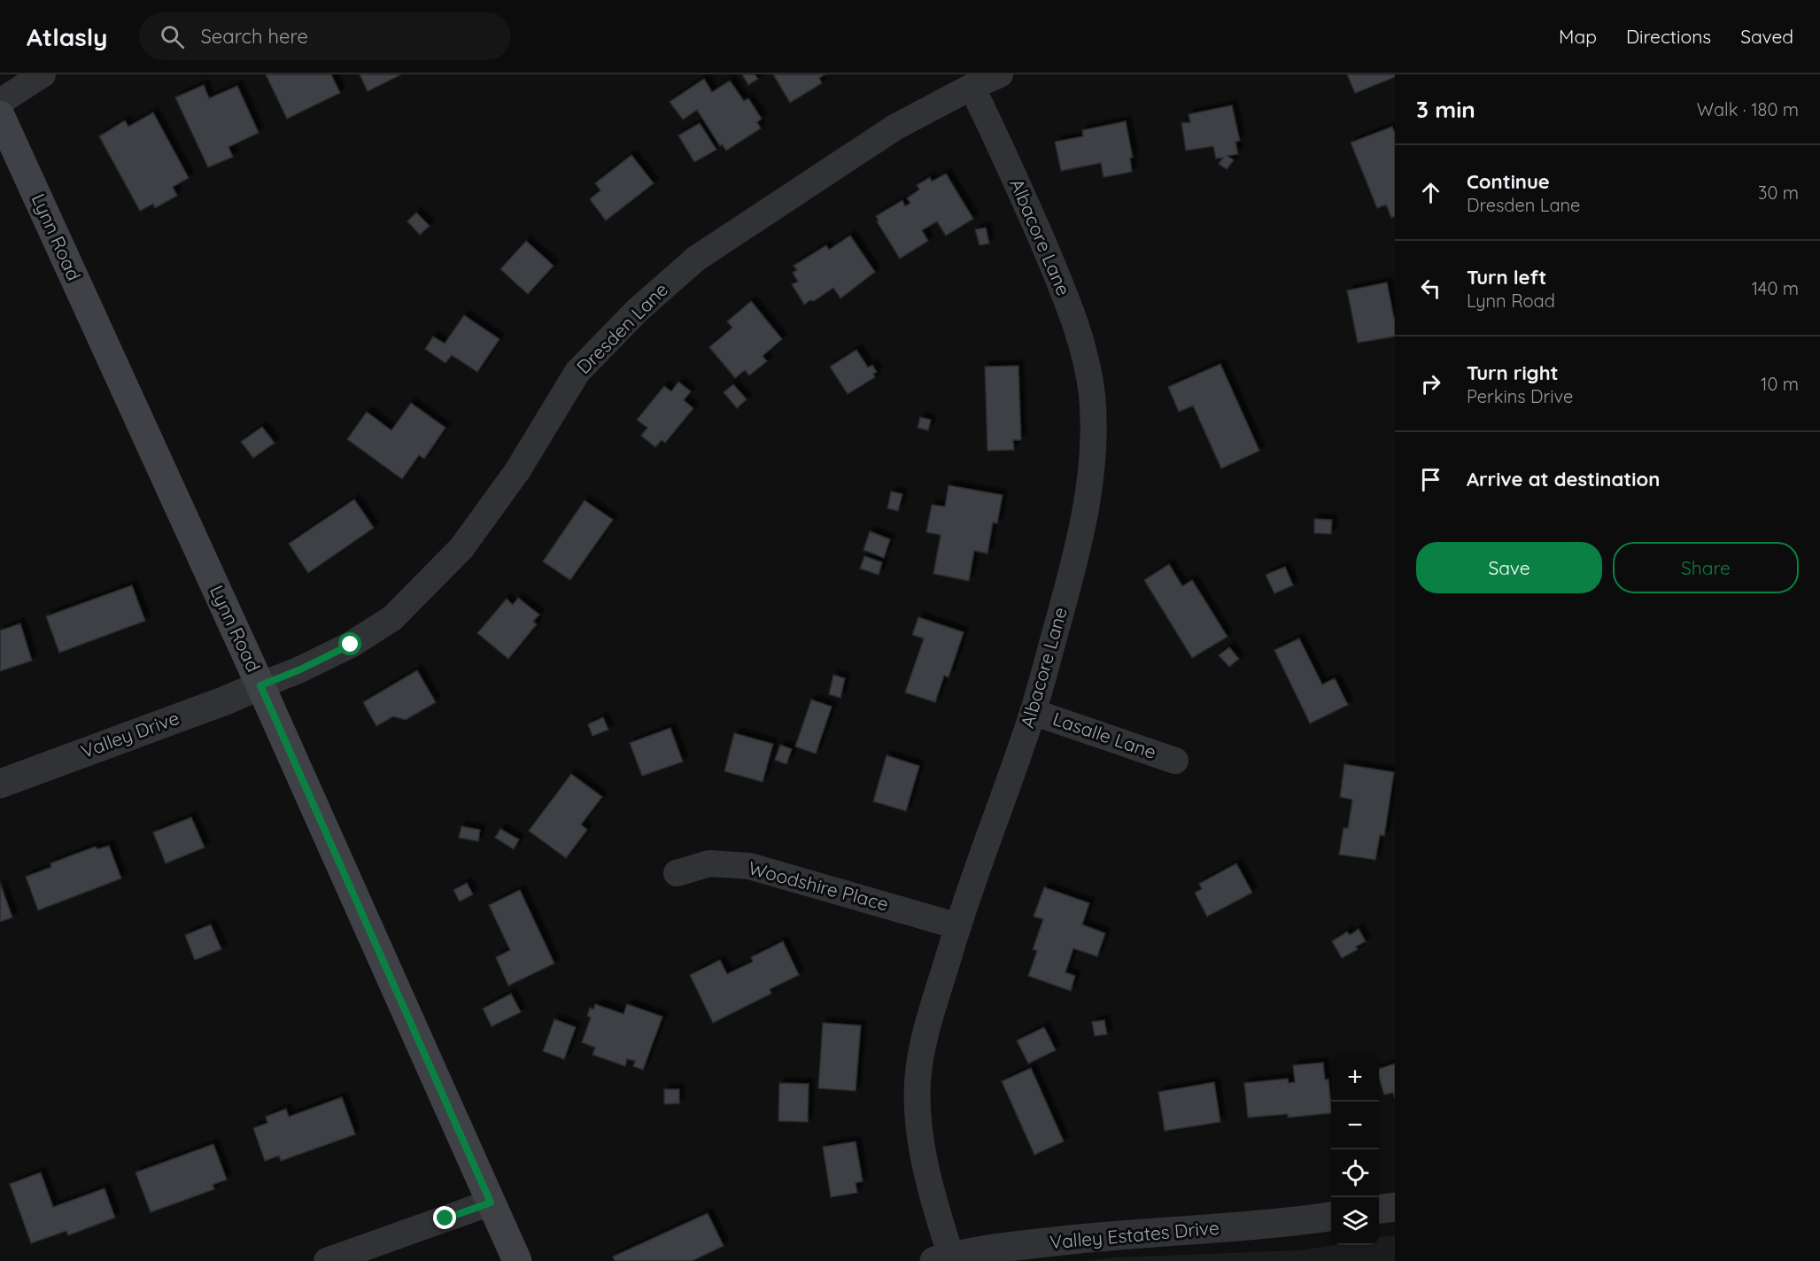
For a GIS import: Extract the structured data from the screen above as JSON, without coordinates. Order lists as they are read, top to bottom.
{
  "streets": {
    "main road": ["Lynn Road"],
    "street": [
      "Albacore Lane",
      "Dresden Lane",
      "Valley Drive",
      "Lasalle Lane",
      "Woodshire Place",
      "Valley Estates Drive"
    ]
  },
  "crossings": [
    ["Lynn Road", "Dresden Lane"],
    ["Lynn Road", "Valley Drive"],
    ["Albacore Lane", "Dresden Lane"],
    ["Albacore Lane", "Lasalle Lane"],
    ["Albacore Lane", "Woodshire Place"],
    ["Albacore Lane", "Valley Estates Drive"],
    ["Dresden Lane", "Valley Drive"]
  ],
  "page": {
    "header": "Atlasly",
    "search": "Search here",
    "nav": ["Map", "Directions", "Saved"],
    "heading": ["3 min", "Walk · 180 m"],
    "list": [
      ["Continue", "Dresden Lane", "30 m"],
      ["Turn left", "Lynn Road", "140 m"],
      ["Turn right", "Perkins Drive", "10 m"],
      "Arrive at destination"
    ],
    "buttons": ["Save", "Share"],
    "map_buttons": ["+", "−"]
  }
}
